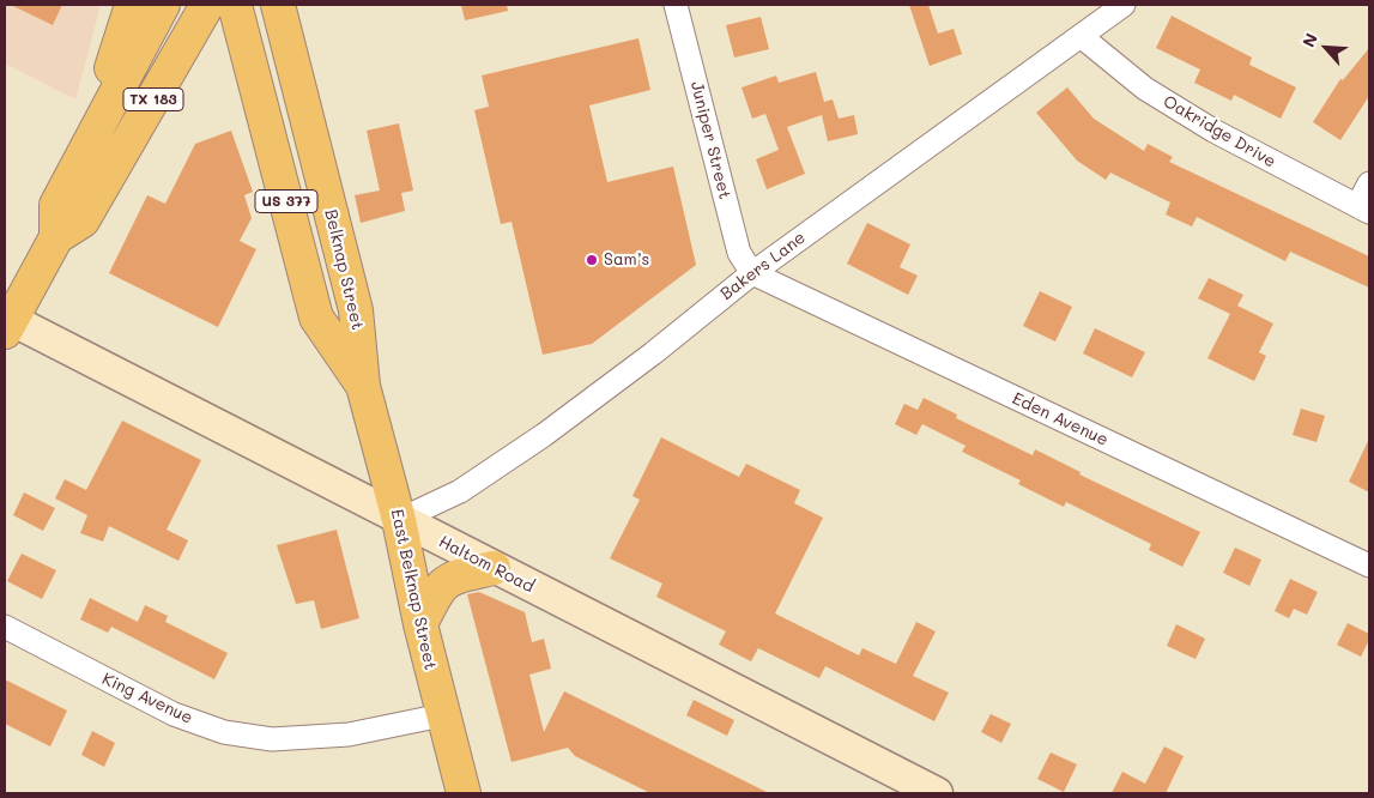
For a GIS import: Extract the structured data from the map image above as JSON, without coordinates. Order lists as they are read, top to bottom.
{
  "streets": {
    "main road": [
      "TX 183",
      "US 377",
      "Belknap Street",
      "Haltom Road",
      "East Belknap Street"
    ],
    "street": [
      "Oakridge Drive",
      "Juniper Street",
      "Bakers Lane",
      "Eden Avenue",
      "King Avenue"
    ]
  },
  "crossings": [
    ["TX 183", "Haltom Road"],
    ["Oakridge Drive", "Bakers Lane"],
    ["Juniper Street", "Bakers Lane"],
    ["Juniper Street", "Eden Avenue"],
    ["Bakers Lane", "Eden Avenue"],
    ["Bakers Lane", "Haltom Road"],
    ["Bakers Lane", "East Belknap Street"],
    ["Belknap Street", "East Belknap Street"],
    ["Haltom Road", "East Belknap Street"],
    ["East Belknap Street", "King Avenue"]
  ],
  "places": ["Sam’s"],
  "north": "top left"
}
